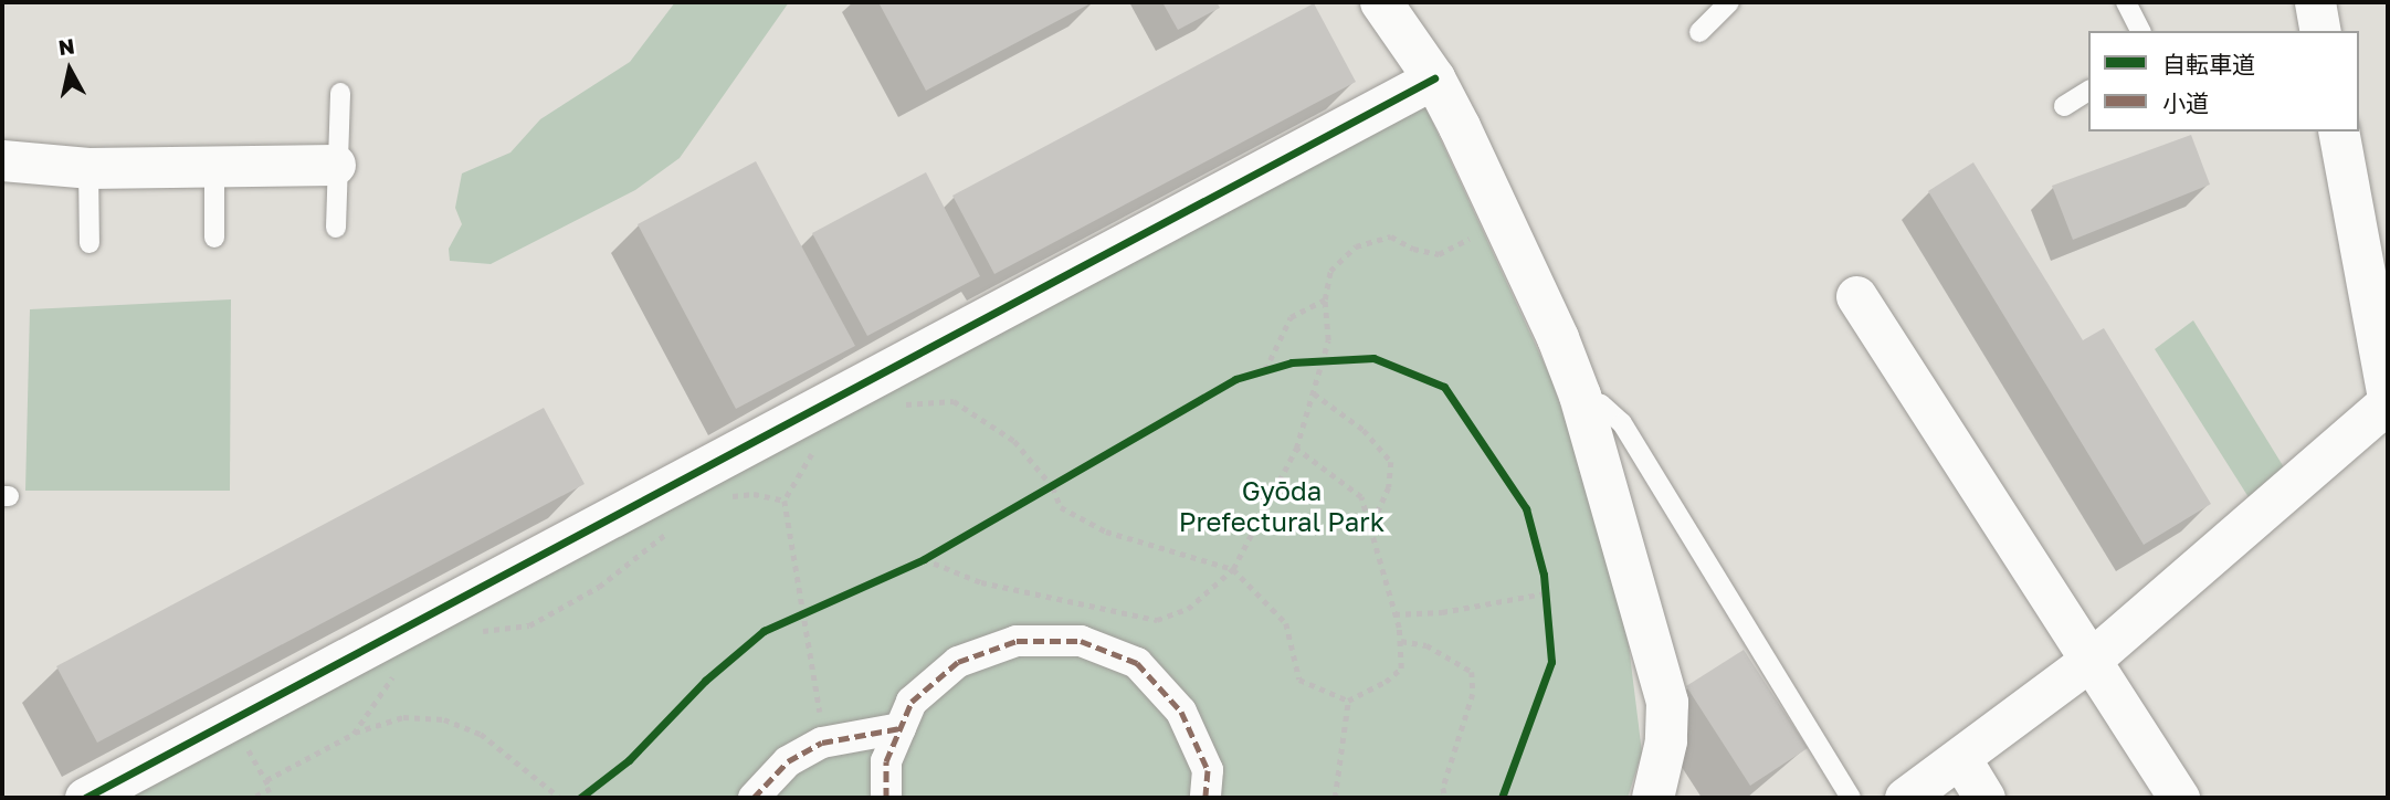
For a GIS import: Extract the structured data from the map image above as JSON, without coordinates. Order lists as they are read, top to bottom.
{
  "parks": ["Gyōda Prefectural Park"],
  "legend": ["自転車道", "小道"],
  "north": "top"
}
